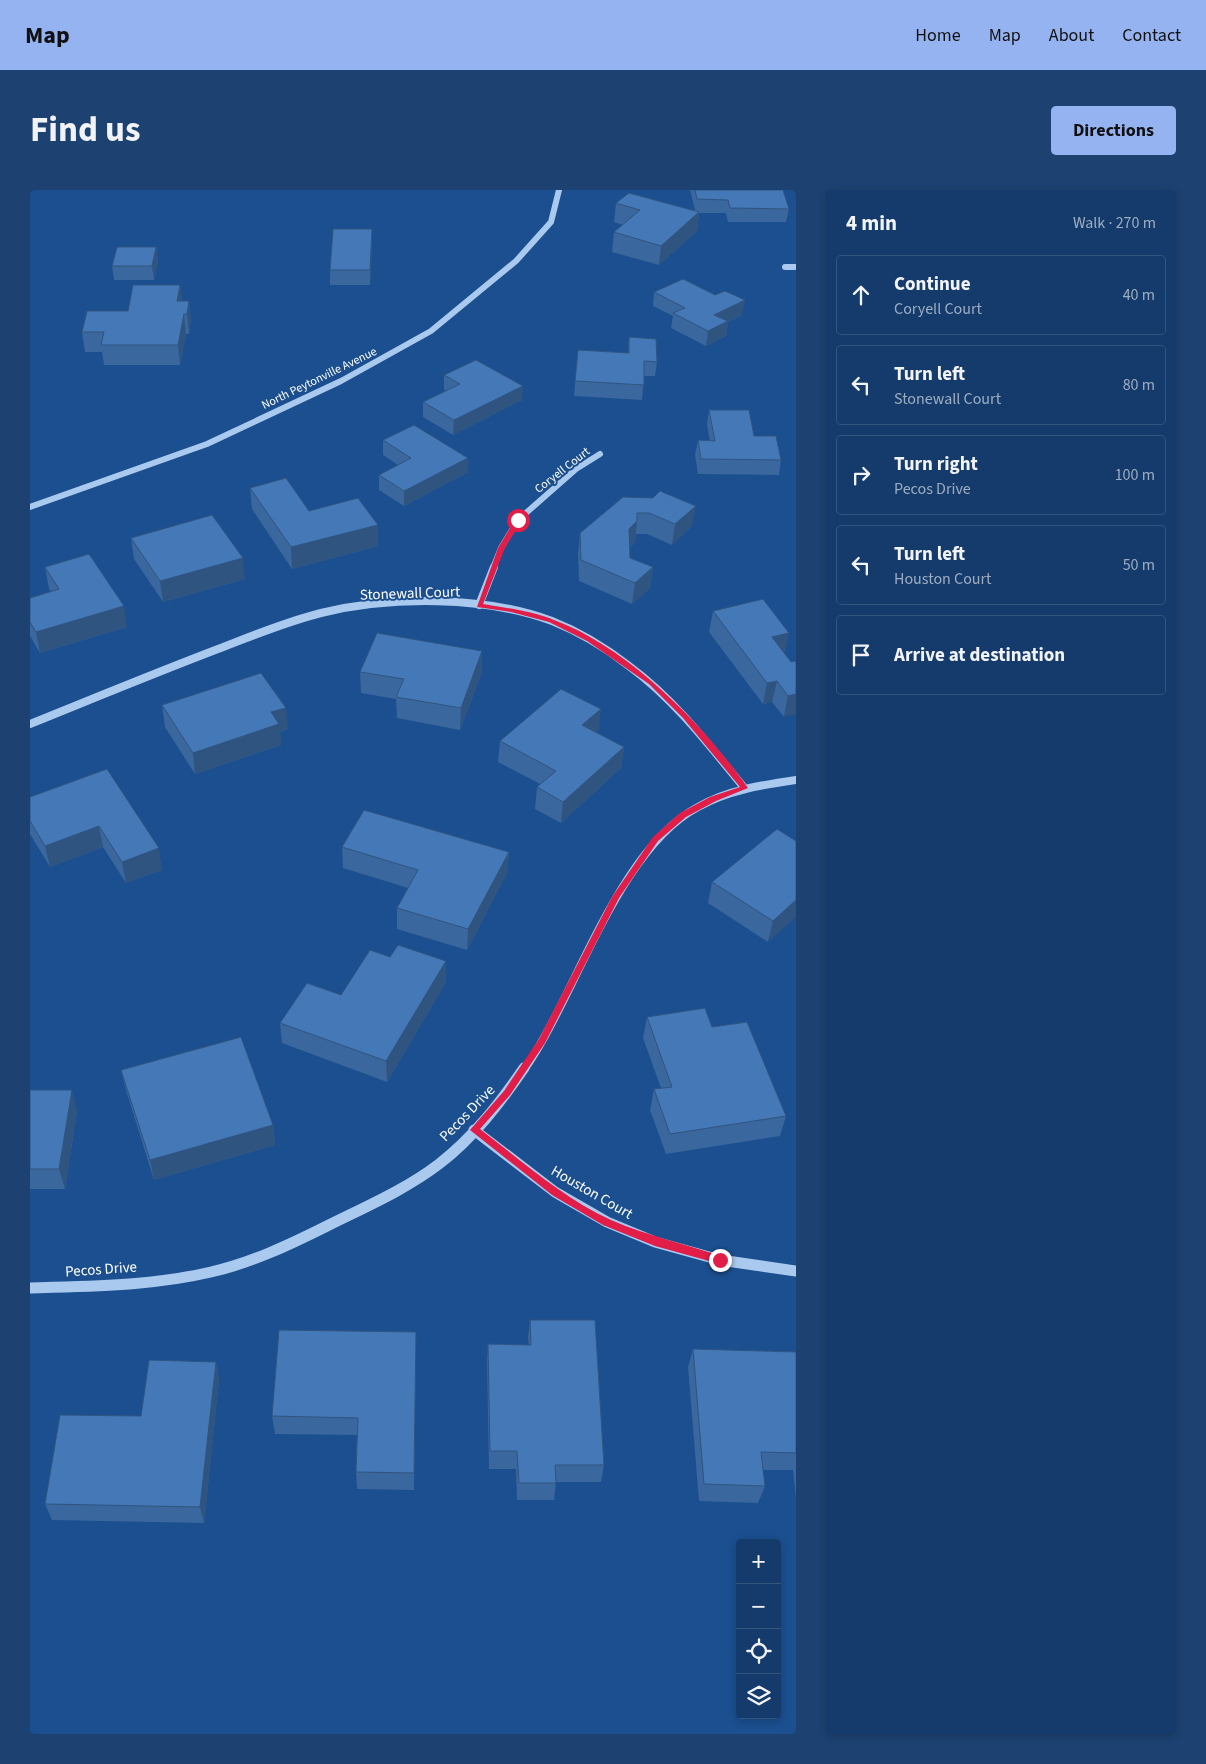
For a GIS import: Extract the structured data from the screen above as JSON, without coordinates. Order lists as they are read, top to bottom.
{
  "streets": {
    "street": [
      "North Peytonville Avenue",
      "Coryell Court",
      "Stonewall Court",
      "Pecos Drive",
      "Houston Court"
    ]
  },
  "crossings": [
    ["Coryell Court", "Stonewall Court"],
    ["Stonewall Court", "Pecos Drive"],
    ["Pecos Drive", "Houston Court"]
  ],
  "page": {
    "header": "Map",
    "nav": [
      "Home",
      "Map",
      "About",
      "Contact"
    ],
    "title": "Find us",
    "buttons": "Directions",
    "heading": ["4 min", "Walk · 270 m"],
    "list": [
      ["Continue", "Coryell Court", "40 m"],
      ["Turn left", "Stonewall Court", "80 m"],
      ["Turn right", "Pecos Drive", "100 m"],
      ["Turn left", "Houston Court", "50 m"],
      "Arrive at destination"
    ],
    "map_buttons": ["+", "−"]
  }
}
